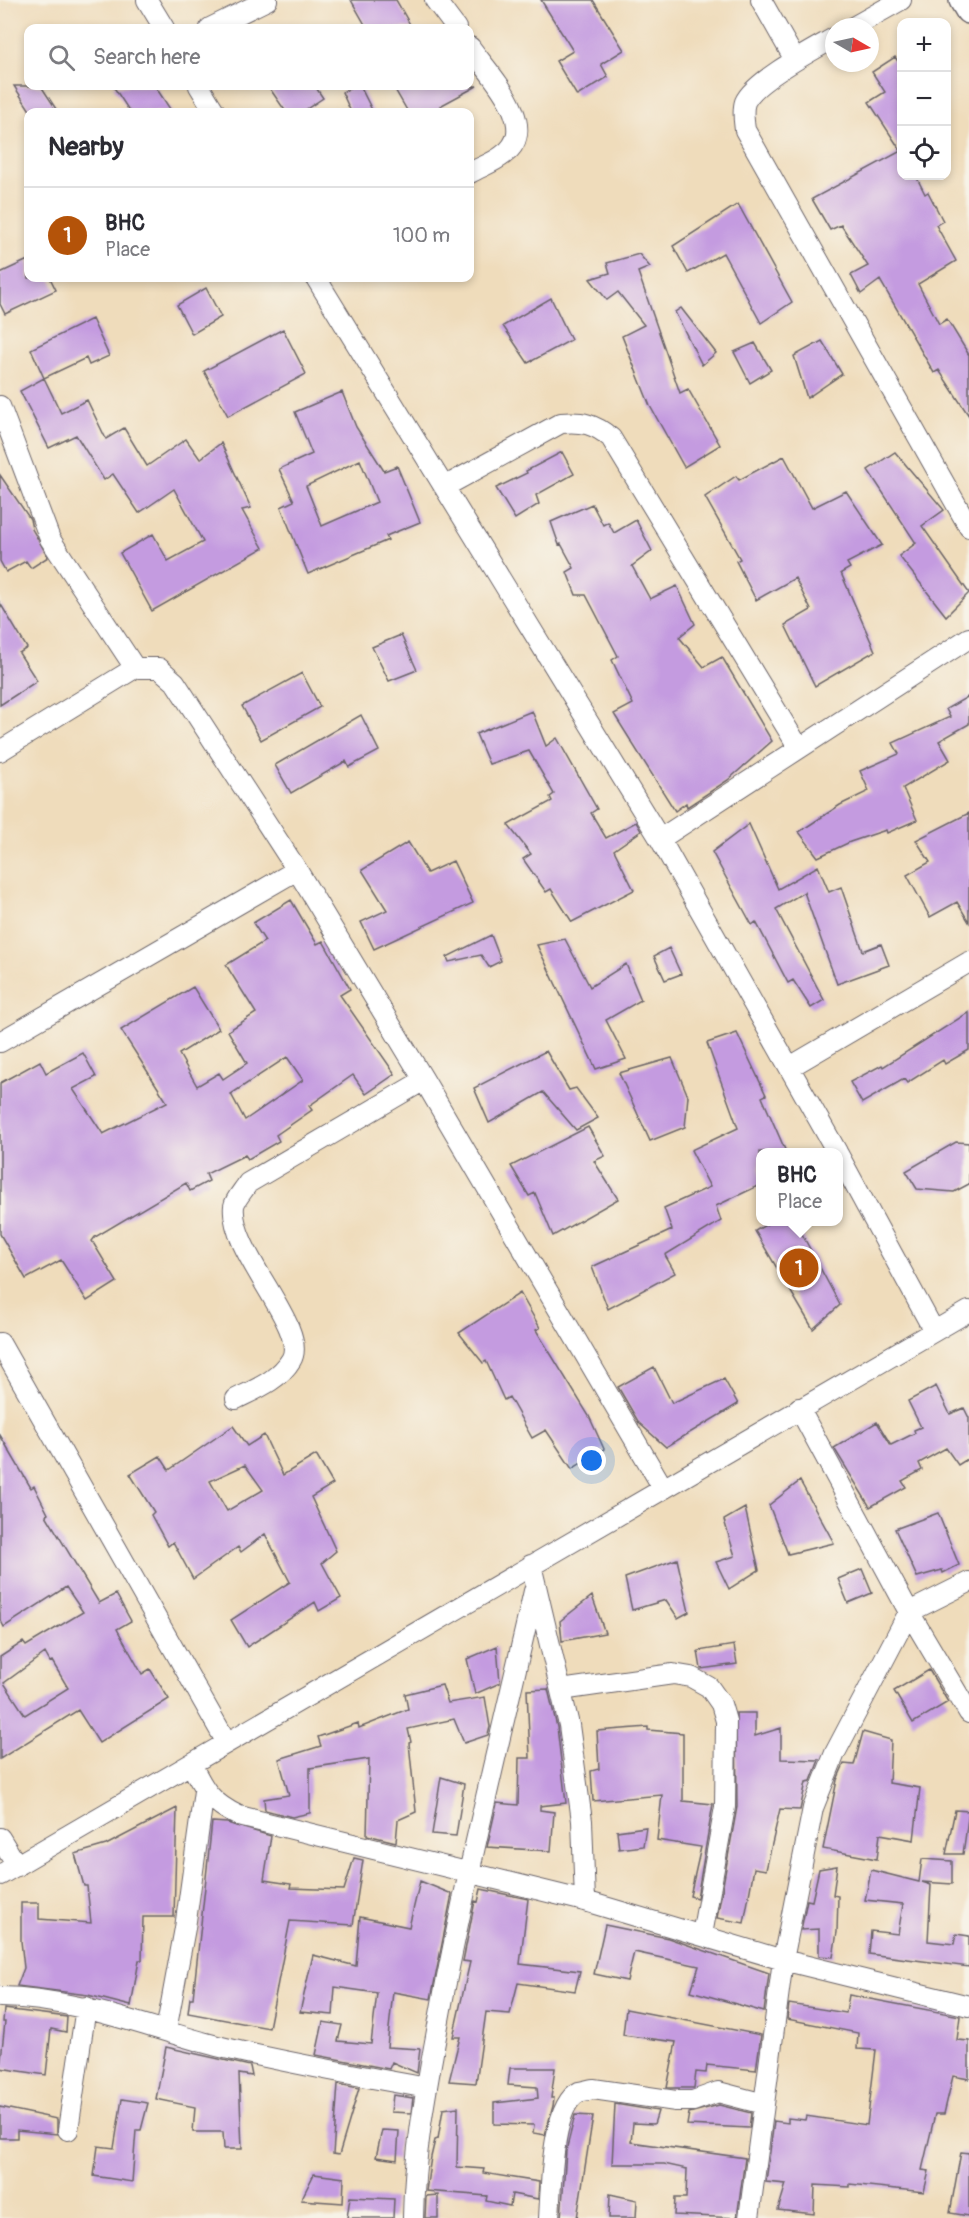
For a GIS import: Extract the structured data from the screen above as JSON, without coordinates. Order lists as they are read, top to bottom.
{
  "north": "right",
  "page": {
    "map_buttons": ["+", "−"],
    "search": "Search here",
    "heading": "Nearby",
    "list": [
      {
        "mark": "1",
        "name": "BHC",
        "note": "Place",
        "value": "100 m"
      }
    ],
    "popup": ["BHC", "Place"],
    "pins": "1"
  }
}
